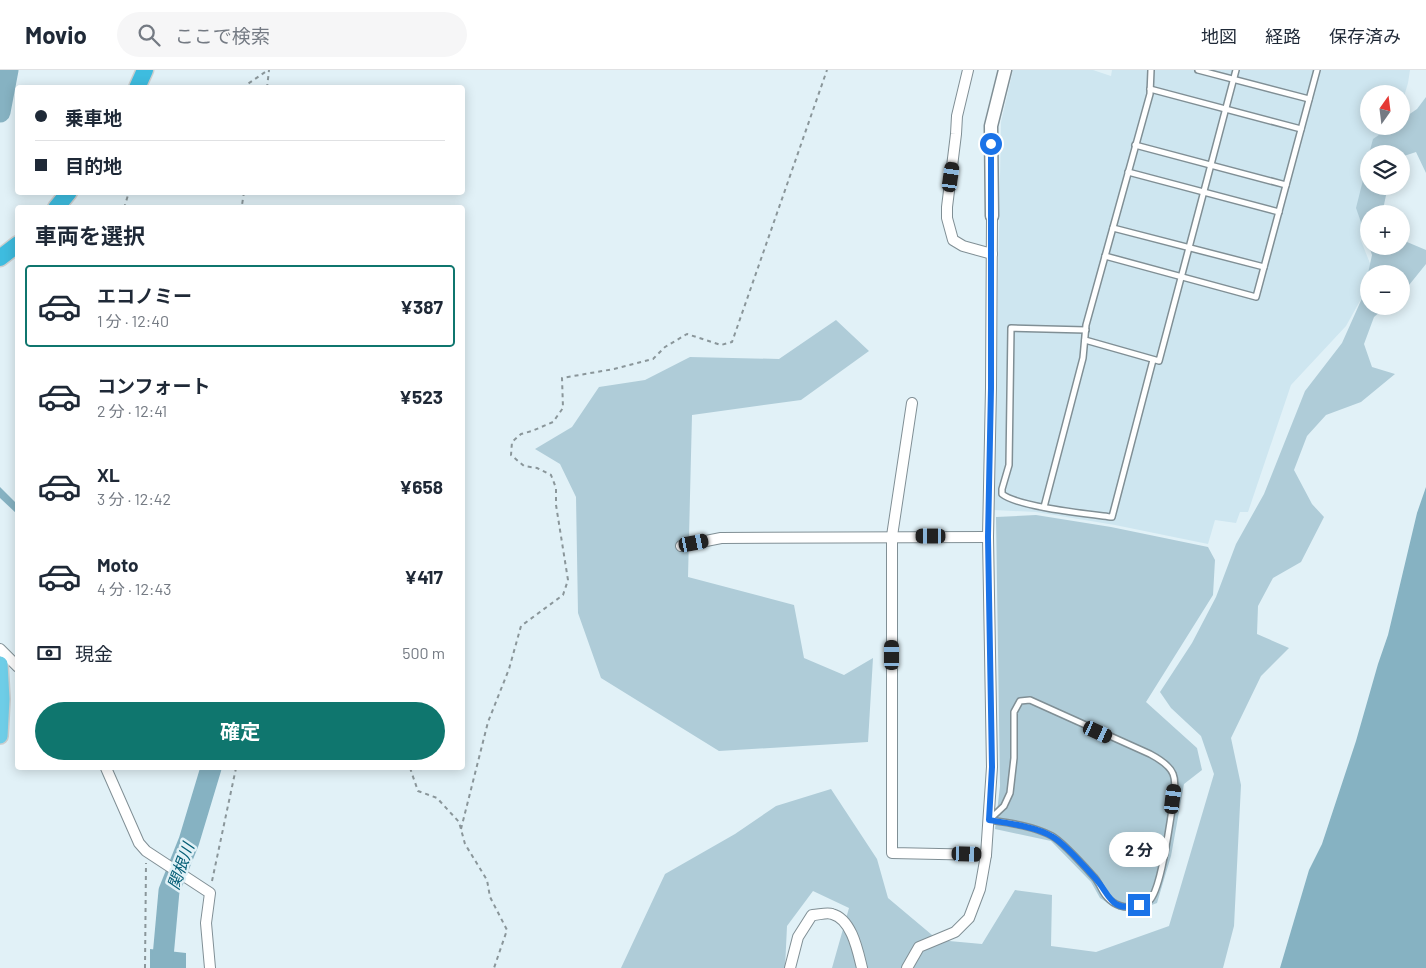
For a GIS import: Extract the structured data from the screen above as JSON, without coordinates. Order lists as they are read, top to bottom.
{
  "water": ["関根川"],
  "north": "top",
  "page": {
    "header": "Movio",
    "search": "ここで検索",
    "nav": ["地図", "経路", "保存済み"],
    "map_buttons": ["+", "−"],
    "banner": ["乗車地", "目的地"],
    "heading": "車両を選択",
    "list": [
      {
        "name": "エコノミー",
        "note": "1 分 · 12:40",
        "value": "¥387"
      },
      {
        "name": "コンフォート",
        "note": "2 分 · 12:41",
        "value": "¥523"
      },
      {
        "name": "XL",
        "note": "3 分 · 12:42",
        "value": "¥658"
      },
      {
        "name": "Moto",
        "note": "4 分 · 12:43",
        "value": "¥417"
      }
    ],
    "pay": ["現金", "500 m"],
    "buttons": "確定",
    "bubble": "2 分"
  }
}
